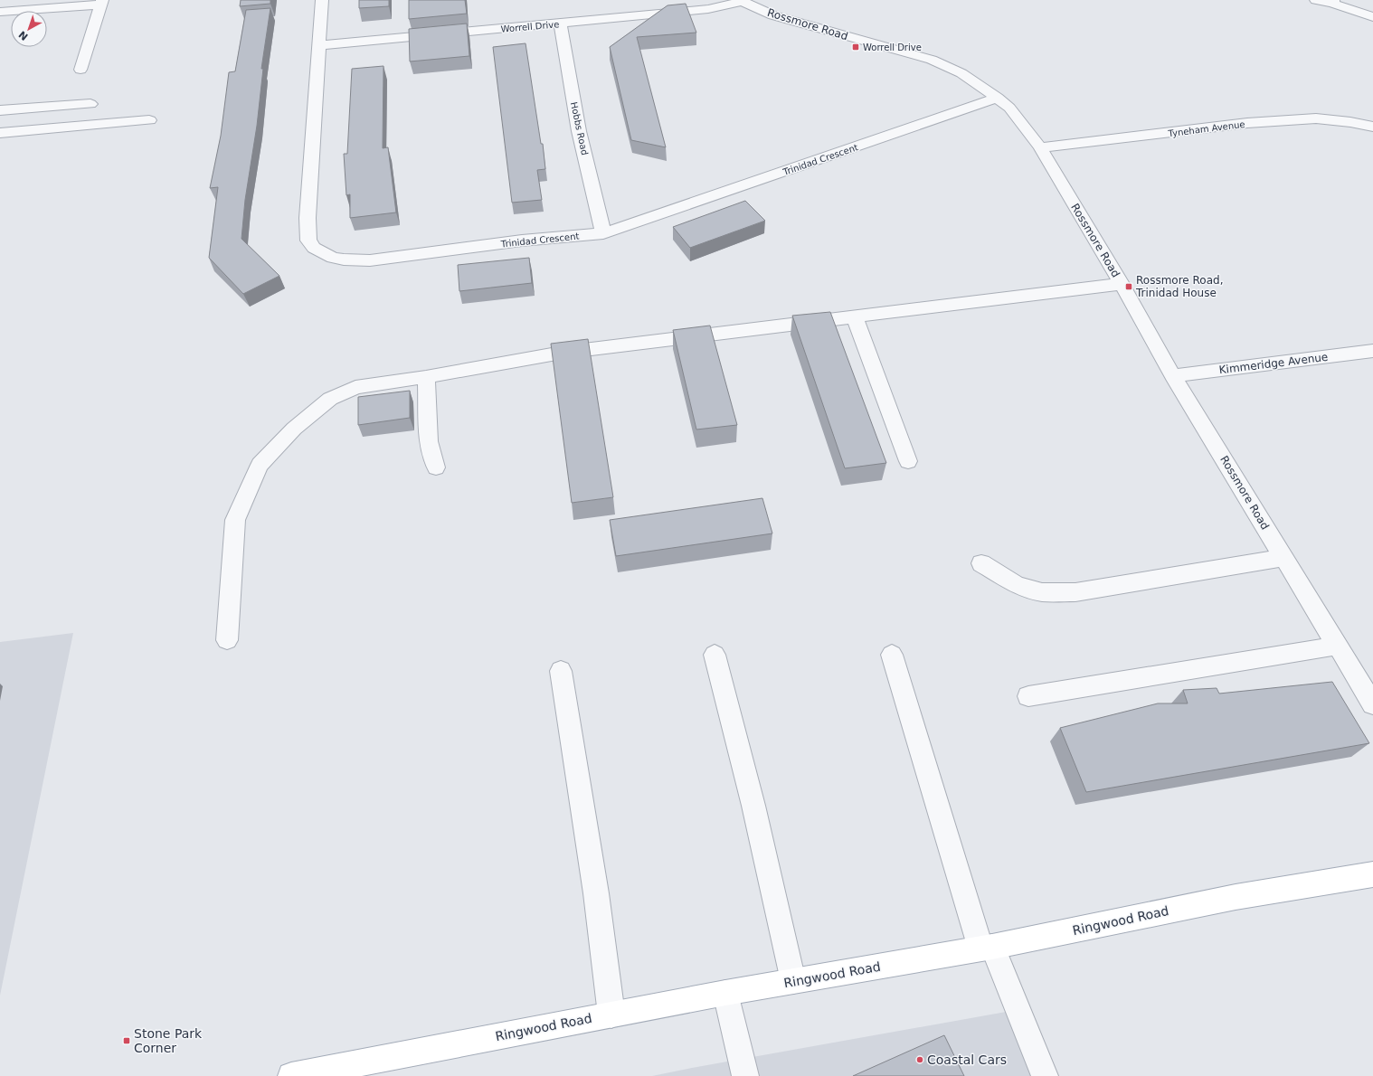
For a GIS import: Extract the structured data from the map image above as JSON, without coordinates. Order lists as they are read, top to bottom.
{
  "streets": {
    "main road": ["Ringwood Road"],
    "street": [
      "Rossmore Road",
      "Worrell Drive",
      "Hobbs Road",
      "Tyneham Avenue",
      "Trinidad Crescent",
      "Kimmeridge Avenue"
    ]
  },
  "crossings": [
    ["Rossmore Road", "Worrell Drive"],
    ["Rossmore Road", "Tyneham Avenue"],
    ["Rossmore Road", "Trinidad Crescent"],
    ["Rossmore Road", "Kimmeridge Avenue"],
    ["Worrell Drive", "Hobbs Road"],
    ["Worrell Drive", "Trinidad Crescent"],
    ["Hobbs Road", "Trinidad Crescent"]
  ],
  "places": {
    "transit": ["Worrell Drive", "Rossmore Road, Trinidad House", "Stone Park Corner"],
    "other": ["Coastal Cars"]
  },
  "north": "bottom left"
}
